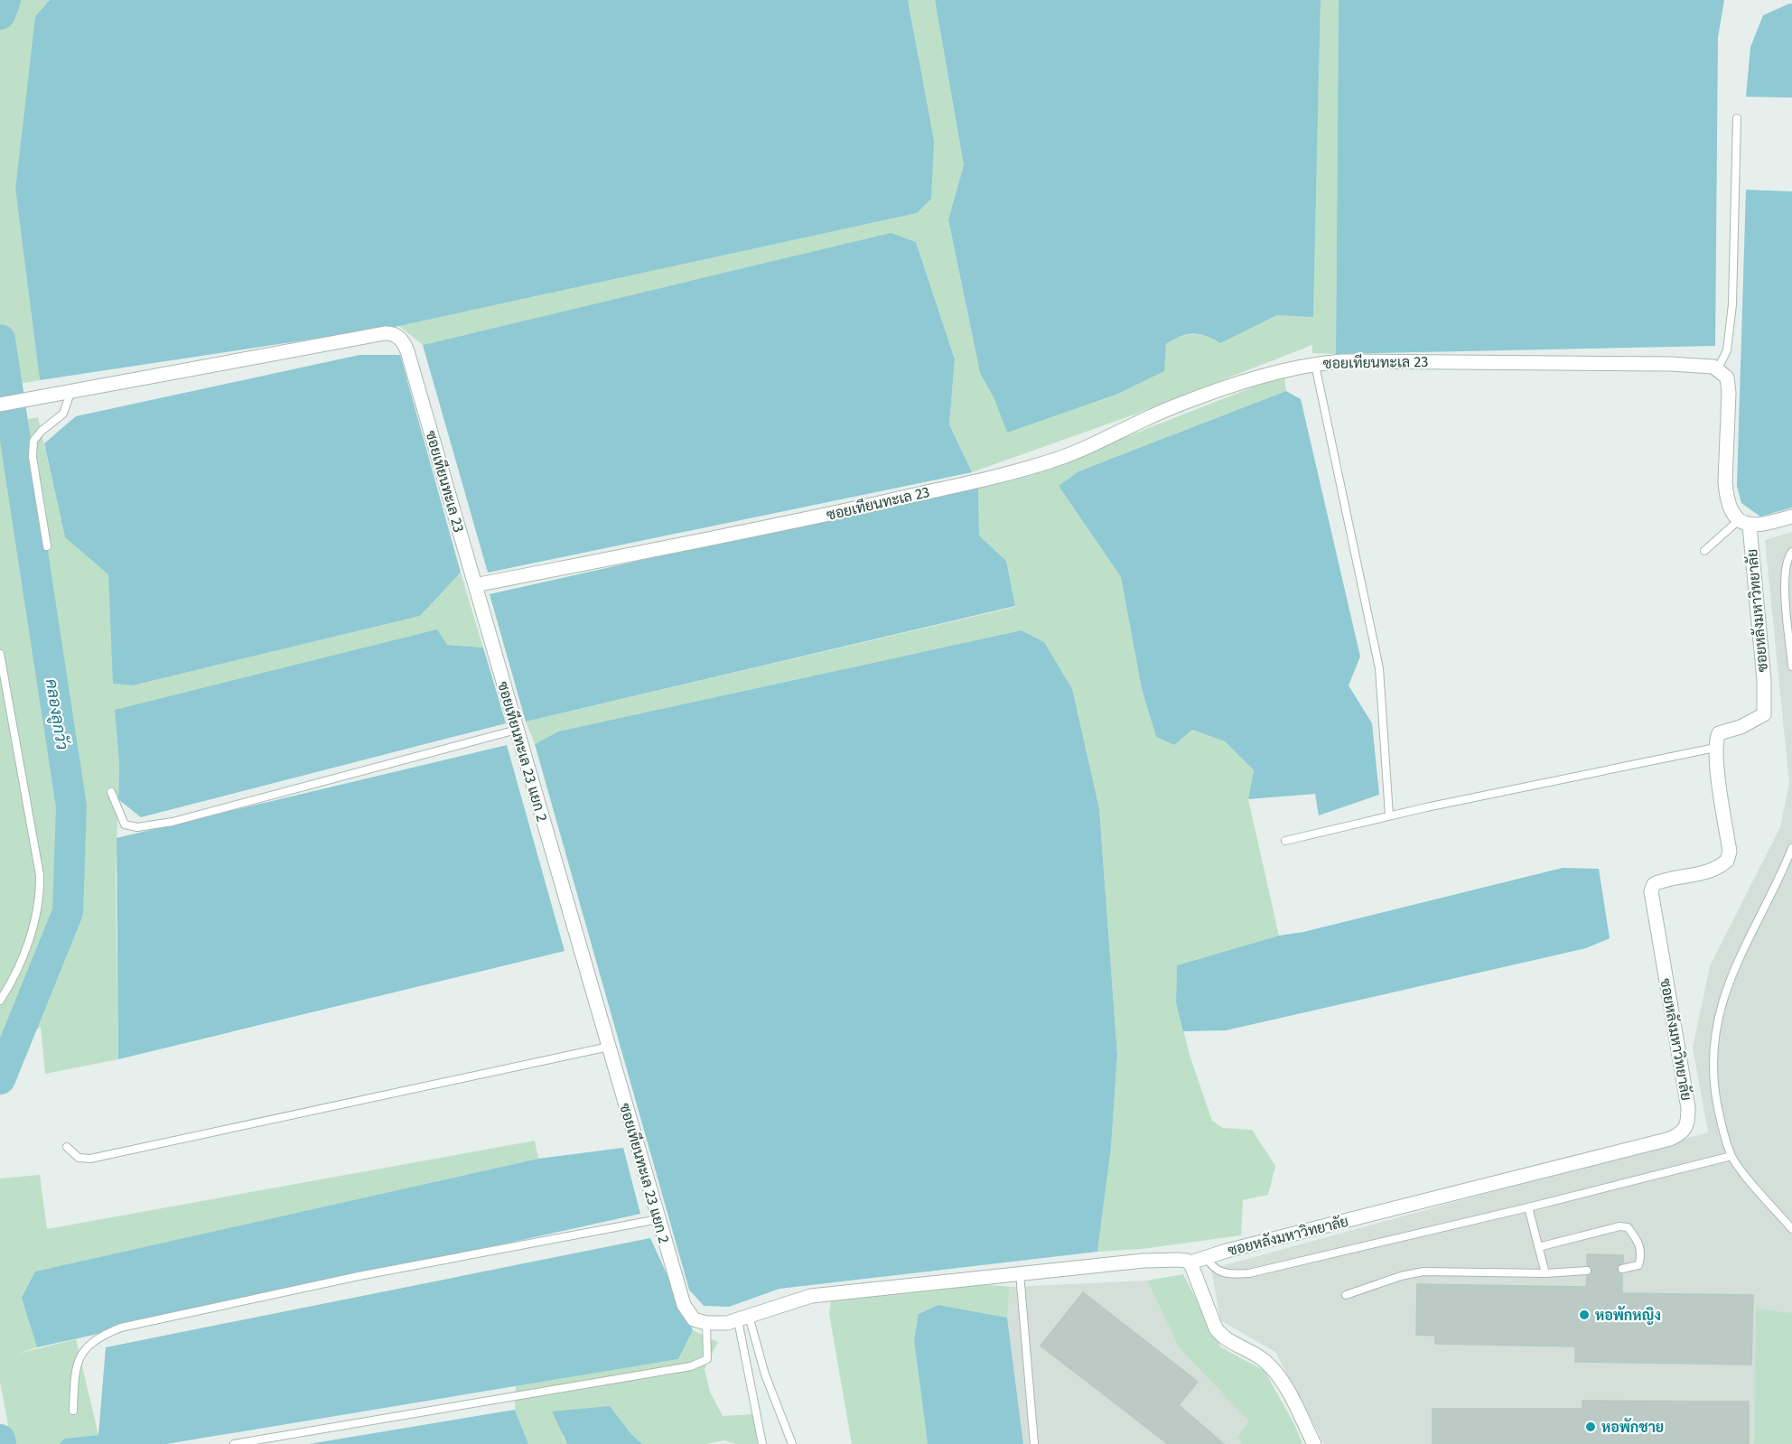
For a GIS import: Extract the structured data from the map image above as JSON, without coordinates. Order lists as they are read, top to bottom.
{
  "streets": {
    "street": ["ซอยเทียนทะเล 23", "ซอยหลังมหาวิทยาลัย", "ซอยเทียนทะเล 23 แยก 2"]
  },
  "crossings": [
    ["ซอยเทียนทะเล 23", "ซอยเทียนทะเล 23 แยก 2"]
  ],
  "water": ["คลองลูกวัว"],
  "places": ["หอพักหญิง", "หอพักชาย"]
}
